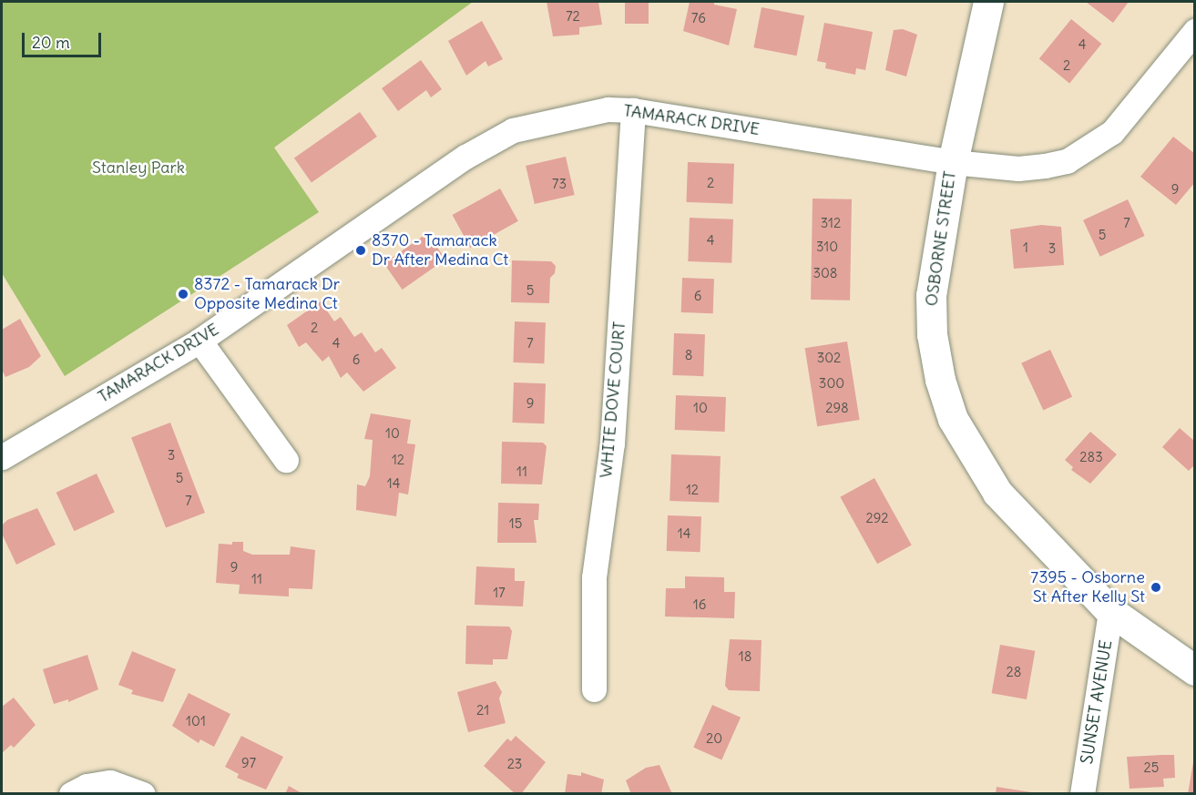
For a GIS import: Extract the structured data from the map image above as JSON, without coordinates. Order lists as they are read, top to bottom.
{
  "streets": {
    "street": [
      "TAMARACK DRIVE",
      "OSBORNE STREET",
      "WHITE DOVE COURT",
      "SUNSET AVENUE"
    ]
  },
  "crossings": [
    ["TAMARACK DRIVE", "OSBORNE STREET"],
    ["TAMARACK DRIVE", "WHITE DOVE COURT"],
    ["OSBORNE STREET", "SUNSET AVENUE"]
  ],
  "parks": ["Stanley Park"],
  "places": ["8370 - Tamarack Dr After Medina Ct", "8372 - Tamarack Dr Opposite Medina Ct", "7395 - Osborne St After Kelly St"],
  "house_numbers": [
    "72",
    "76",
    "4",
    "2",
    "2",
    "73",
    "9",
    "312",
    "7",
    "5",
    "4",
    "310",
    "1",
    "3",
    "308",
    "5",
    "6",
    "2",
    "4",
    "7",
    "8",
    "302",
    "6",
    "300",
    "9",
    "10",
    "298",
    "10",
    "3",
    "283",
    "12",
    "11",
    "5",
    "14",
    "12",
    "7",
    "292",
    "15",
    "14",
    "9",
    "11",
    "17",
    "16",
    "18",
    "28",
    "21",
    "101",
    "20",
    "97",
    "23",
    "25"
  ],
  "scale_bar": "20 m"
}
